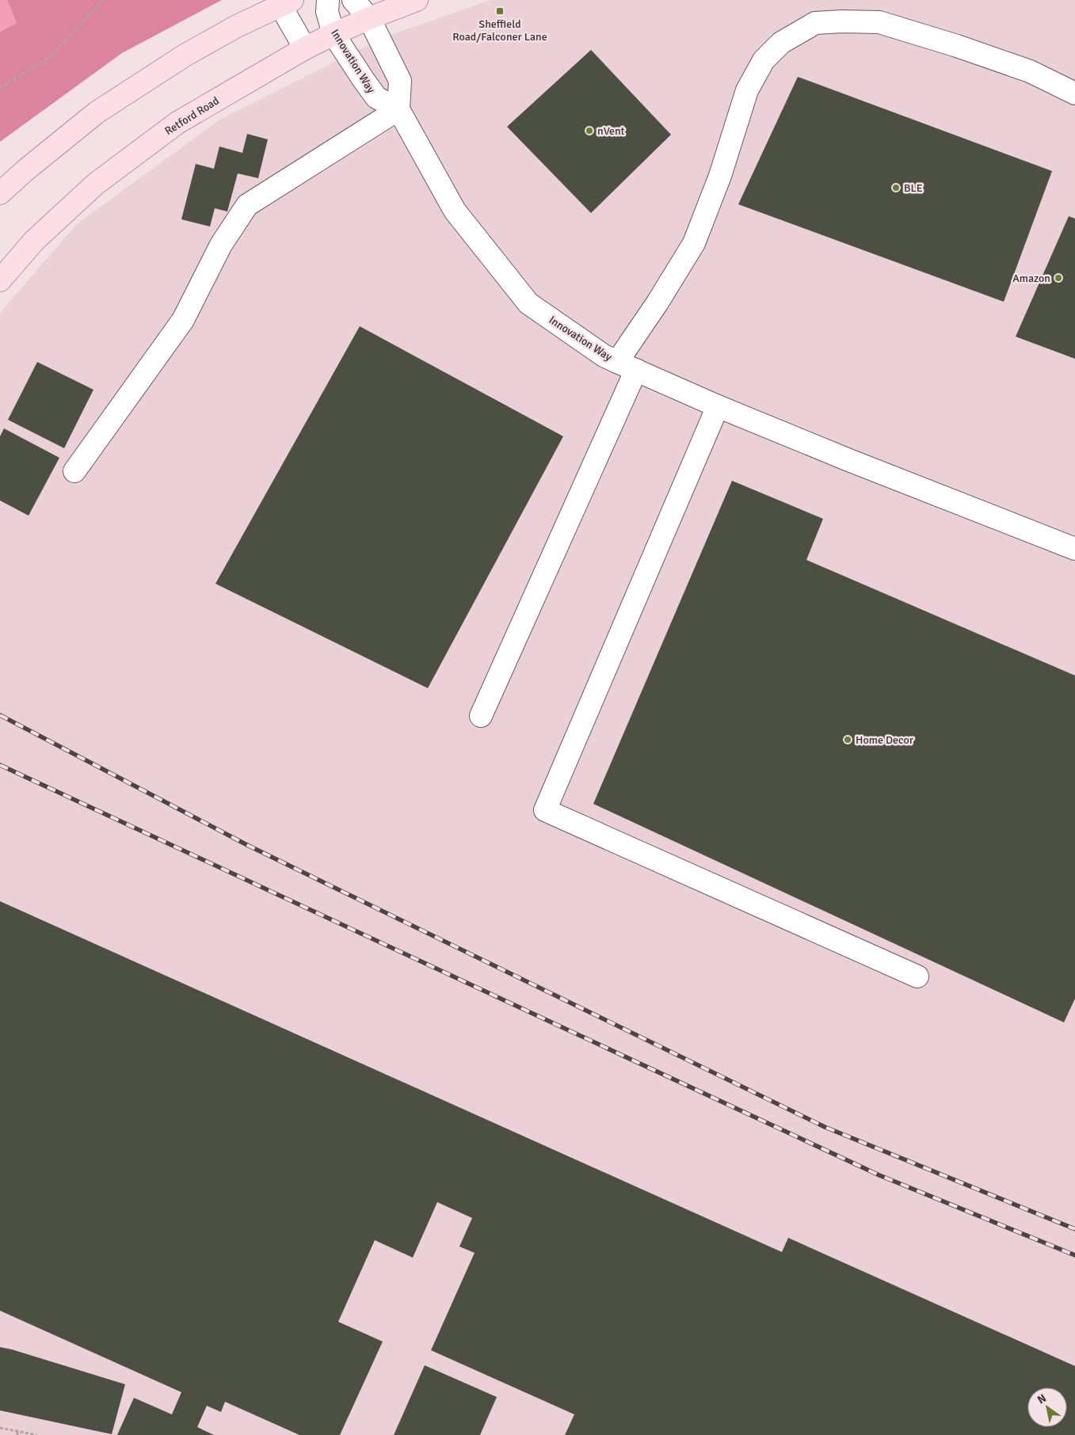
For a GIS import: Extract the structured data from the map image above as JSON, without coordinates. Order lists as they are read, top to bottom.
{
  "streets": {
    "main road": ["Retford Road"],
    "street": ["Innovation Way"]
  },
  "crossings": [
    ["Innovation Way", "Retford Road"]
  ],
  "places": {
    "transit": ["Sheffield Road/Falconer Lane"],
    "other": [
      "nVent",
      "BLE",
      "Amazon",
      "Home Decor"
    ]
  },
  "north": "top left"
}
